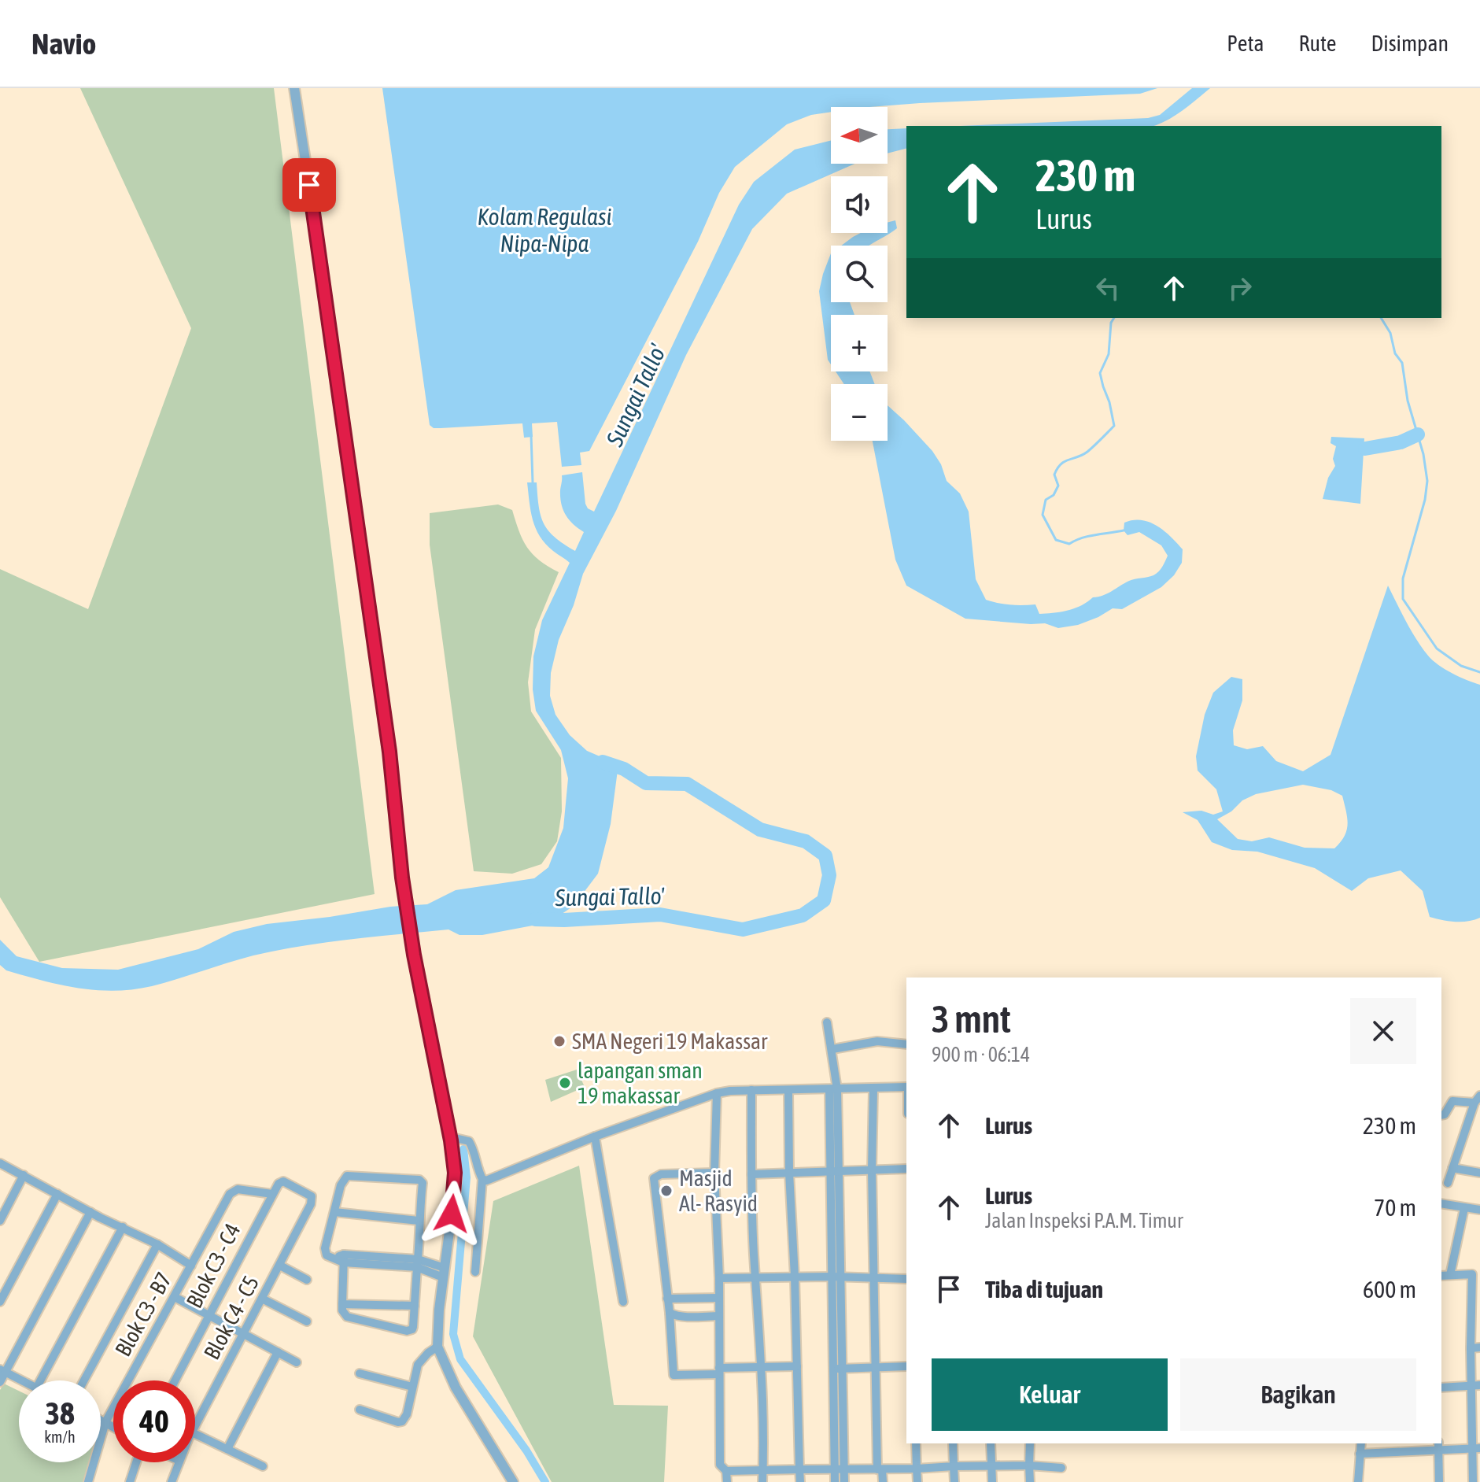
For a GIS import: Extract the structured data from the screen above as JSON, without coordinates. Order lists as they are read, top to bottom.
{
  "streets": {
    "street": ["Blok C3 - C4", "Blok C3 - B7", "Blok C4 - C5"]
  },
  "crossings": [
    ["Blok C3 - C4", "Blok C3 - B7"],
    ["Blok C3 - C4", "Blok C4 - C5"],
    ["Blok C3 - B7", "Blok C4 - C5"]
  ],
  "water": ["Kolam Regulasi Nipa-Nipa", "Sungai Tallo'"],
  "places": ["SMA Negeri 19 Makassar", "lapangan sman 19 makassar", "Masjid Al- Rasyid"],
  "north": "left",
  "page": {
    "header": "Navio",
    "nav": ["Peta", "Rute", "Disimpan"],
    "map_buttons": ["+", "−"],
    "turn": ["230 m", "Lurus"],
    "heading": ["3 mnt", "900 m · 06:14"],
    "list": [
      {
        "name": "Lurus",
        "value": "230 m"
      },
      {
        "name": "Lurus",
        "note": "Jalan Inspeksi P.A.M. Timur",
        "value": "70 m"
      },
      {
        "name": "Tiba di tujuan",
        "value": "600 m"
      }
    ],
    "buttons": ["Keluar", "Bagikan"],
    "speed": "38 km/h",
    "limit": "40"
  }
}
